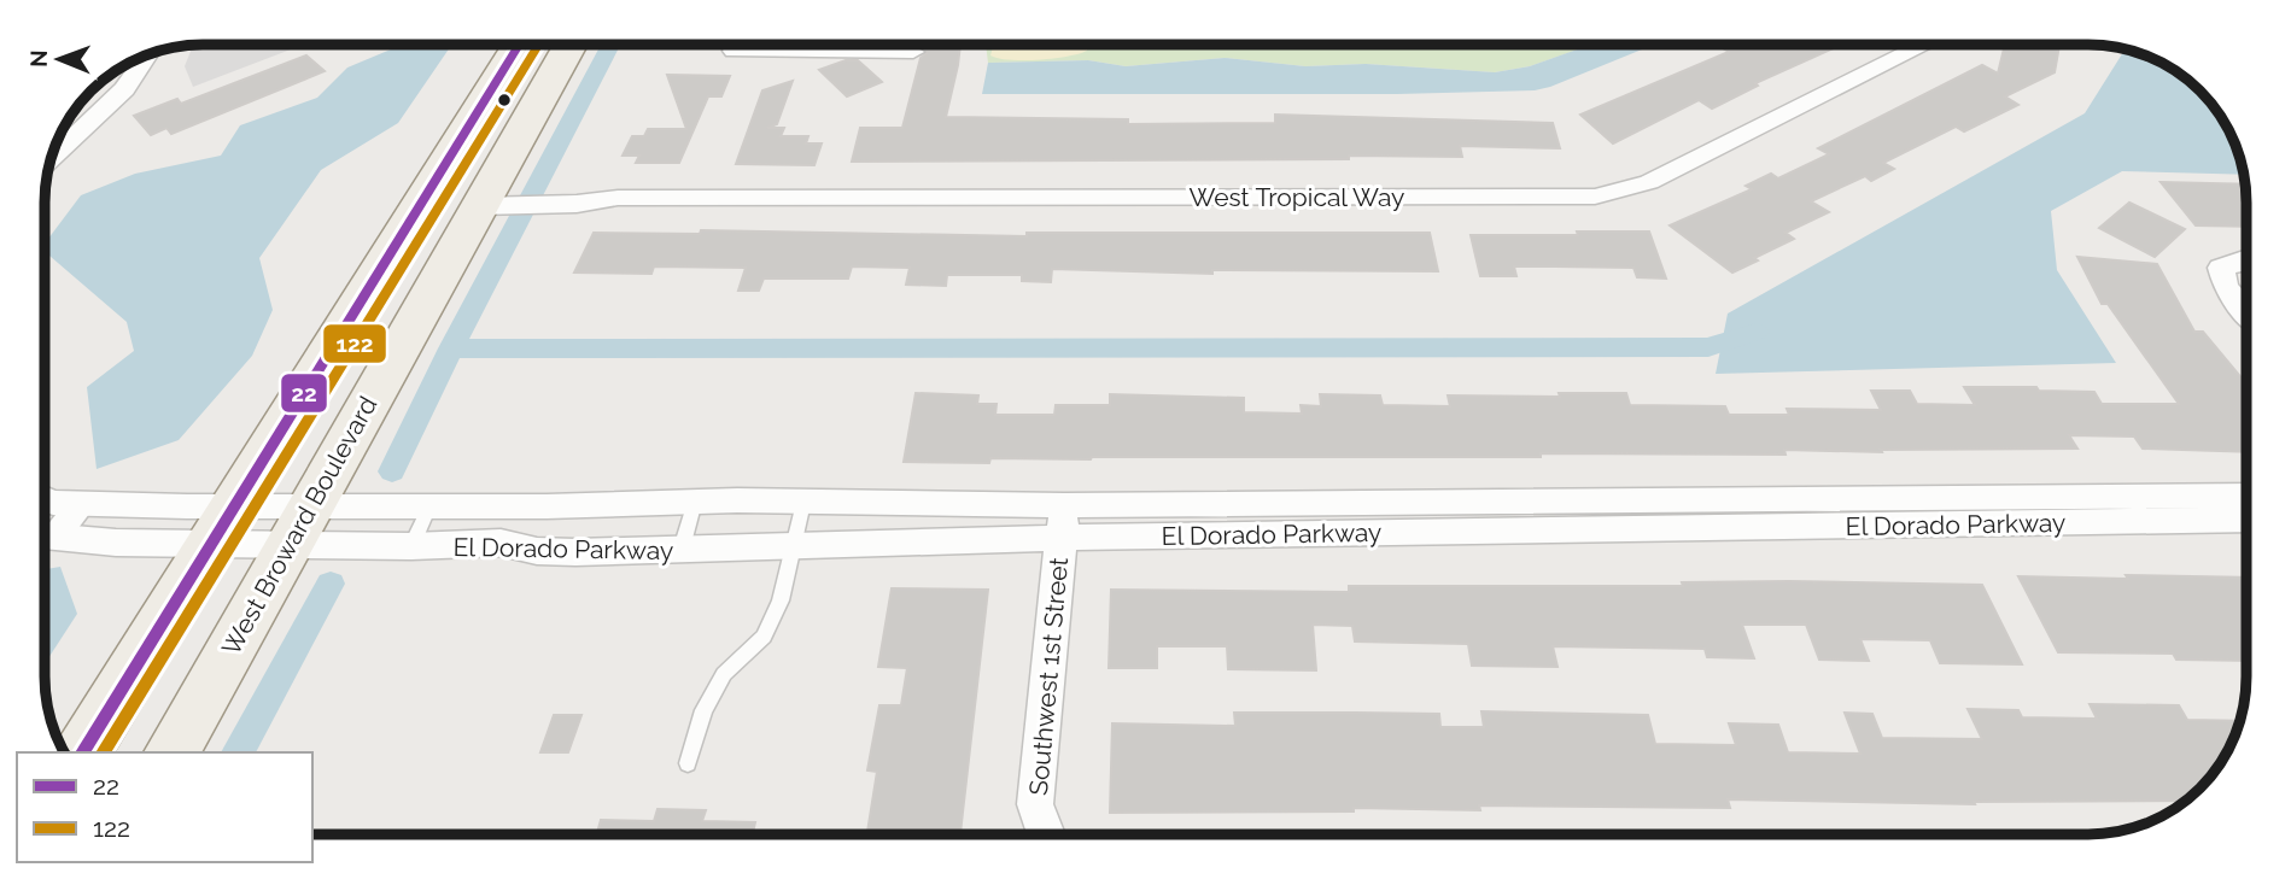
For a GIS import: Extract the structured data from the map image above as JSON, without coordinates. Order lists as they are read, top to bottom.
{
  "streets": {
    "main road": ["West Broward Boulevard"],
    "street": ["West Tropical Way", "El Dorado Parkway", "Southwest 1st Street"]
  },
  "crossings": [
    ["West Tropical Way", "West Broward Boulevard"],
    ["El Dorado Parkway", "West Broward Boulevard"],
    ["El Dorado Parkway", "Southwest 1st Street"]
  ],
  "lines": ["transit line 22", "transit line 122"],
  "legend": ["22", "122"],
  "north": "left"
}
